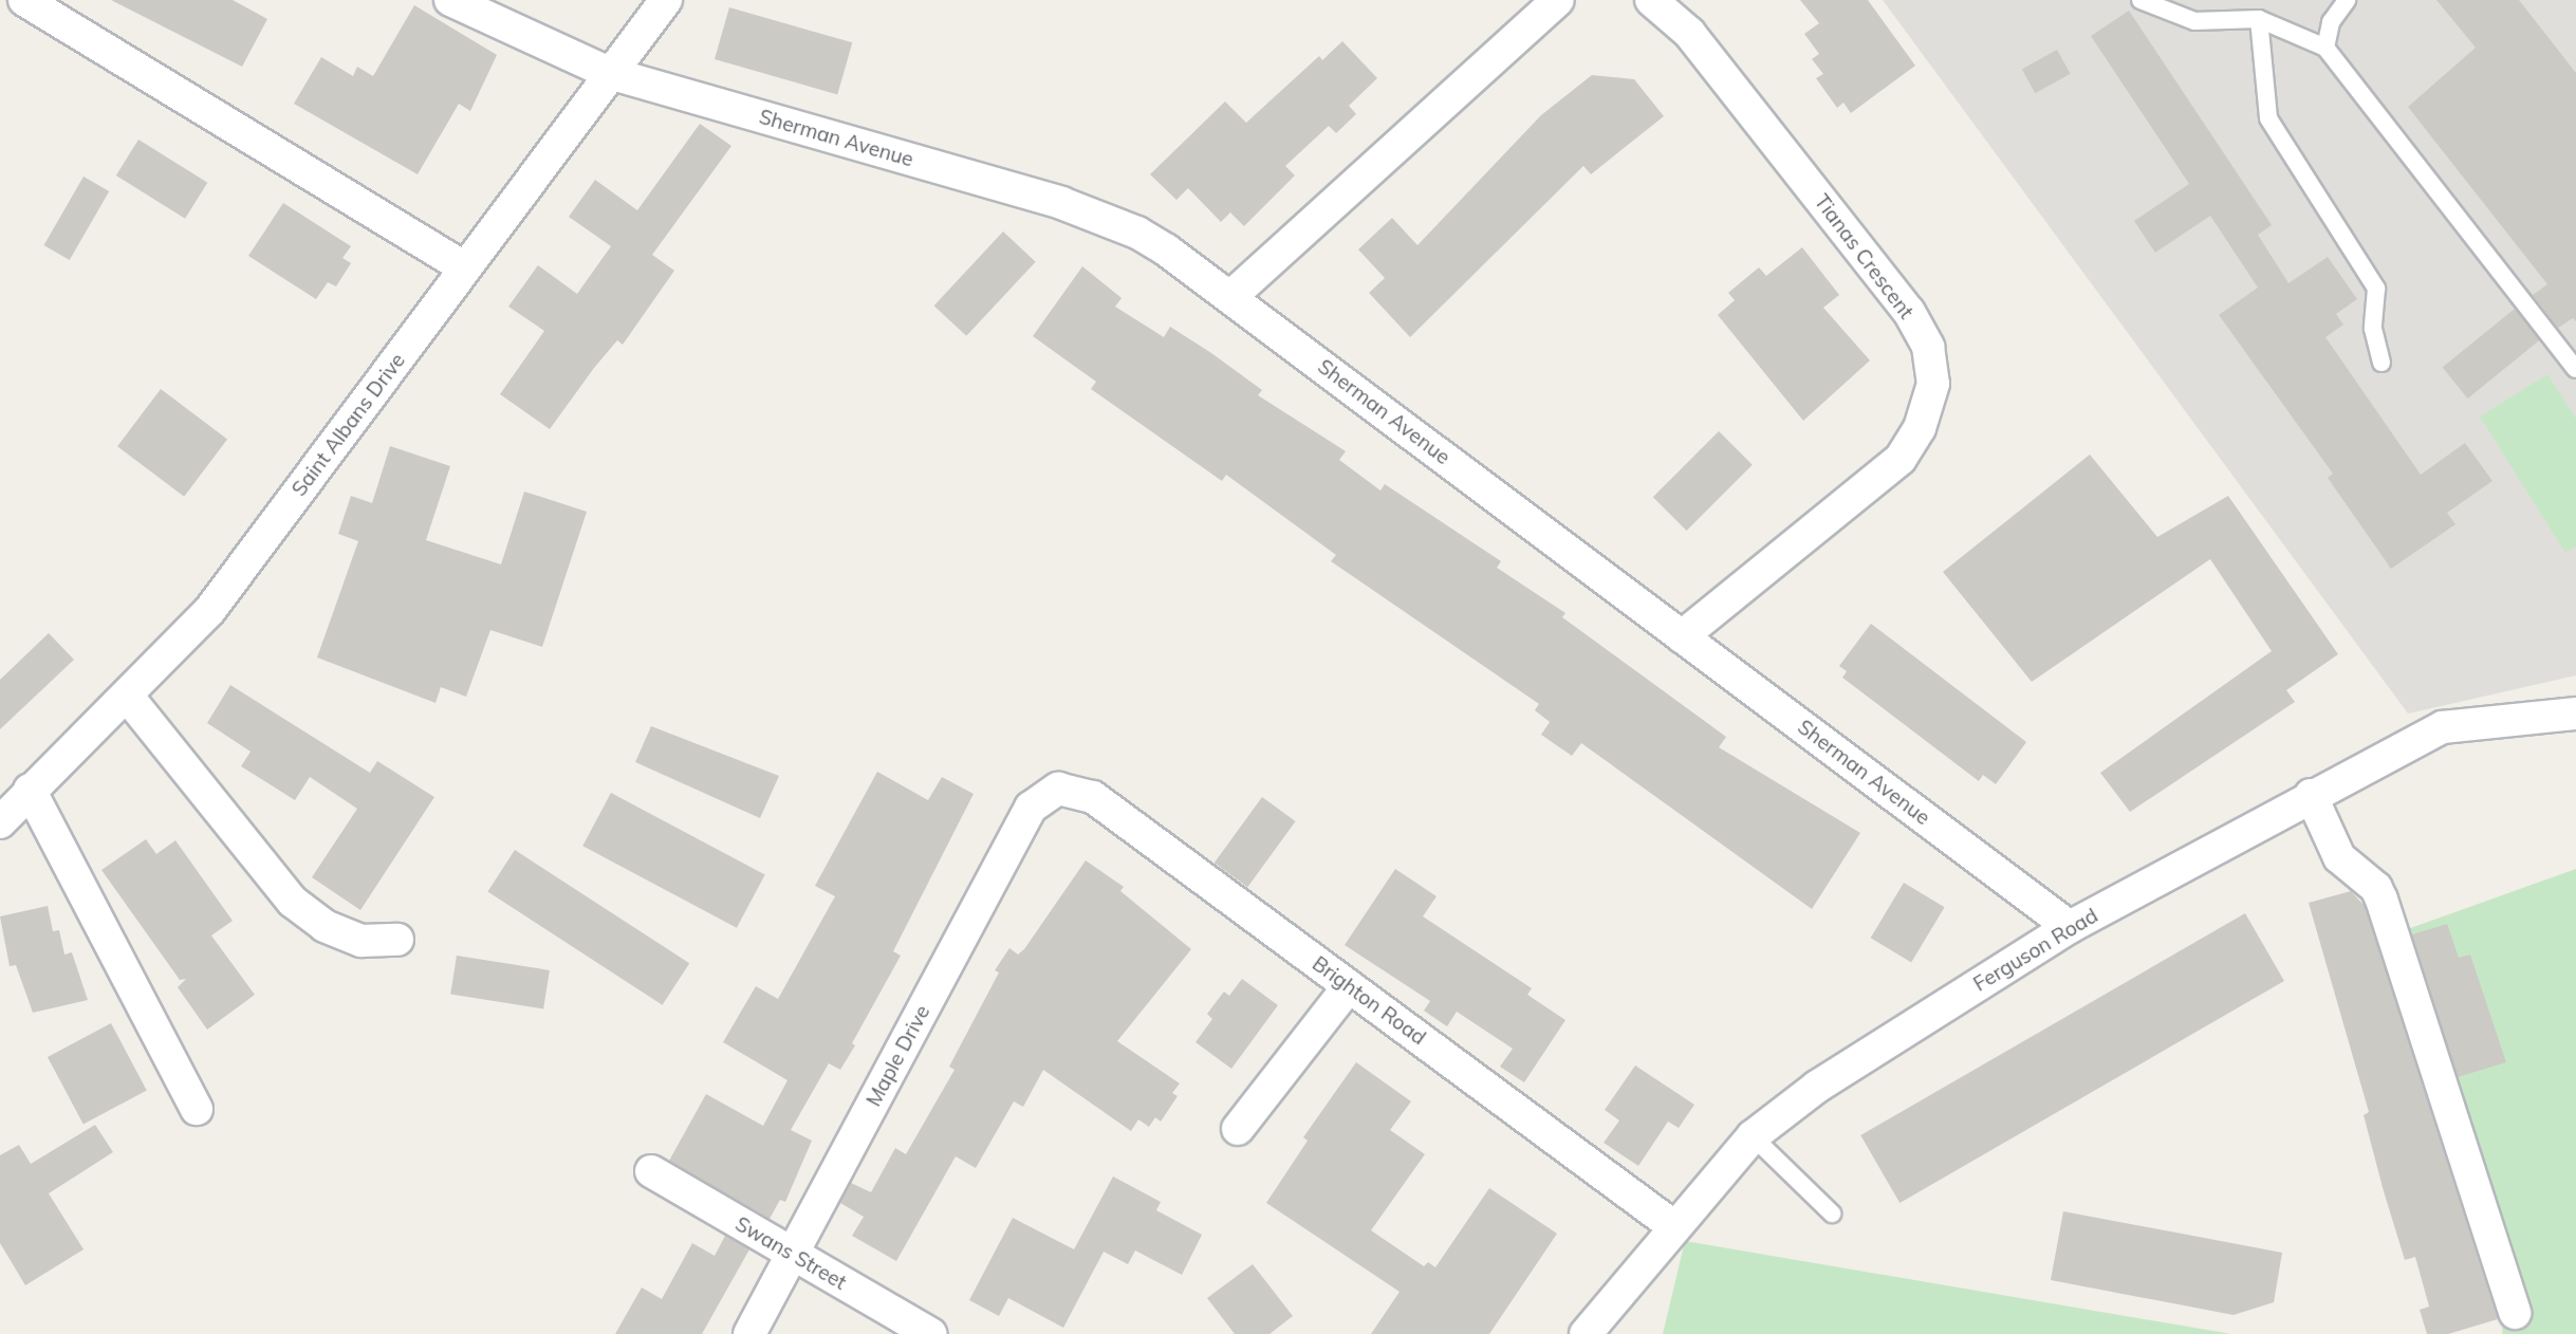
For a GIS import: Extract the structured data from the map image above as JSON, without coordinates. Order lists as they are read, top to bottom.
{
  "streets": {
    "street": [
      "Sherman Avenue",
      "Tianas Crescent",
      "Saint Albans Drive",
      "Ferguson Road",
      "Brighton Road",
      "Maple Drive",
      "Swans Street"
    ]
  },
  "crossings": [
    ["Sherman Avenue", "Tianas Crescent"],
    ["Sherman Avenue", "Saint Albans Drive"],
    ["Sherman Avenue", "Ferguson Road"],
    ["Ferguson Road", "Brighton Road"],
    ["Brighton Road", "Maple Drive"],
    ["Maple Drive", "Swans Street"]
  ]
}
